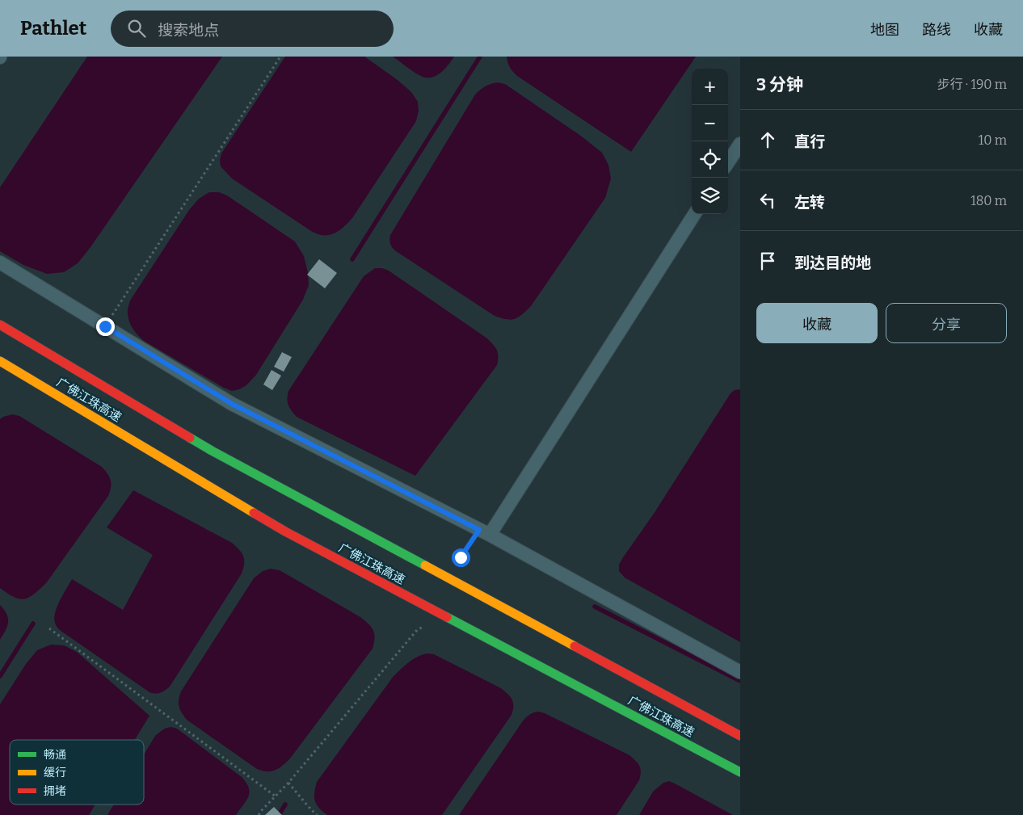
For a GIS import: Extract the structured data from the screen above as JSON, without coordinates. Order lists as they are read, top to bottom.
{
  "streets": {
    "highway": ["广佛江珠高速"]
  },
  "legend": ["畅通", "缓行", "拥堵"],
  "page": {
    "header": "Pathlet",
    "search": "搜索地点",
    "nav": ["地图", "路线", "收藏"],
    "heading": ["3 分钟", "步行 · 190 m"],
    "map_buttons": ["+", "−"],
    "list": [
      ["直行", "10 m"],
      ["左转", "180 m"],
      "到达目的地"
    ],
    "buttons": ["收藏", "分享"]
  }
}
